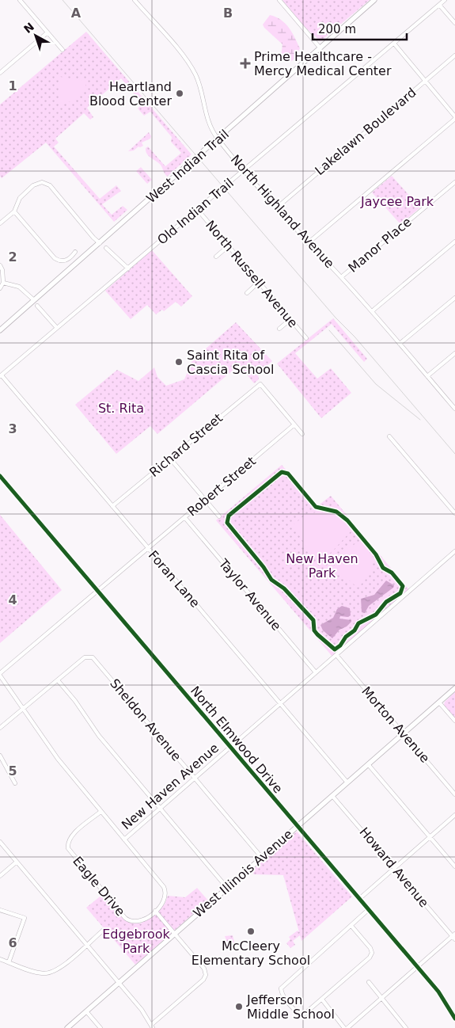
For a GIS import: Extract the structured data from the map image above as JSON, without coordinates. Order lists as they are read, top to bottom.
{
  "streets": {
    "main road": ["West Indian Trail", "West Illinois Avenue"],
    "street": [
      "Lakelawn Boulevard",
      "Old Indian Trail",
      "North Highland Avenue",
      "Manor Place",
      "North Russell Avenue",
      "Richard Street",
      "Robert Street",
      "Foran Lane",
      "Taylor Avenue",
      "Sheldon Avenue",
      "Morton Avenue",
      "North Elmwood Drive",
      "New Haven Avenue",
      "Howard Avenue",
      "Eagle Drive"
    ]
  },
  "crossings": [
    ["Lakelawn Boulevard", "North Highland Avenue"],
    ["West Indian Trail", "North Highland Avenue"],
    ["Old Indian Trail", "North Highland Avenue"],
    ["Old Indian Trail", "North Russell Avenue"],
    ["Old Indian Trail", "Foran Lane"],
    ["North Highland Avenue", "Manor Place"],
    ["Richard Street", "Robert Street"],
    ["Richard Street", "Foran Lane"],
    ["Robert Street", "Foran Lane"],
    ["Robert Street", "Taylor Avenue"],
    ["Robert Street", "North Elmwood Drive"],
    ["Foran Lane", "New Haven Avenue"],
    ["Foran Lane", "West Illinois Avenue"],
    ["Taylor Avenue", "New Haven Avenue"],
    ["Sheldon Avenue", "New Haven Avenue"],
    ["Sheldon Avenue", "West Illinois Avenue"],
    ["Morton Avenue", "New Haven Avenue"],
    ["Morton Avenue", "West Illinois Avenue"],
    ["North Elmwood Drive", "New Haven Avenue"],
    ["North Elmwood Drive", "West Illinois Avenue"],
    ["Howard Avenue", "West Illinois Avenue"]
  ],
  "parks": [
    "Jaycee Park",
    "St. Rita",
    "New Haven Park",
    "Edgebrook Park"
  ],
  "places": {
    "health": ["Prime Healthcare - Mercy Medical Center"],
    "other": [
      "Heartland Blood Center",
      "Saint Rita of Cascia School",
      "McCleery Elementary School",
      "Jefferson Middle School"
    ]
  },
  "scale_bar": "200 m",
  "north": "top left",
  "grid": {
    "columns": ["A", "B"],
    "rows": [
      "1",
      "2",
      "3",
      "4",
      "5",
      "6"
    ]
  }
}
